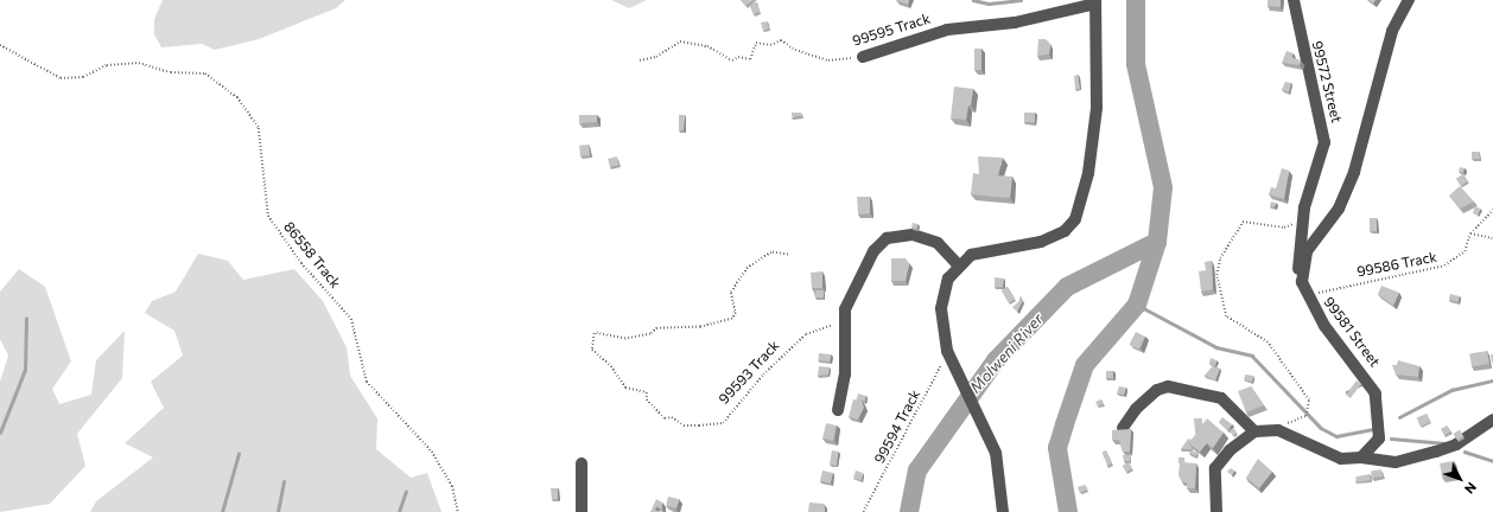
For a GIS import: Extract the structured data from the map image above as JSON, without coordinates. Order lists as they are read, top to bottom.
{
  "streets": {
    "street": ["99595 Track", "99572 Street", "99581 Street"],
    "path": [
      "86558 Track",
      "99586 Track",
      "99593 Track",
      "99594 Track"
    ]
  },
  "crossings": [
    ["99572 Street", "99581 Street"],
    ["99586 Track", "99581 Street"]
  ],
  "water": ["Molweni River"],
  "north": "bottom right"
}
